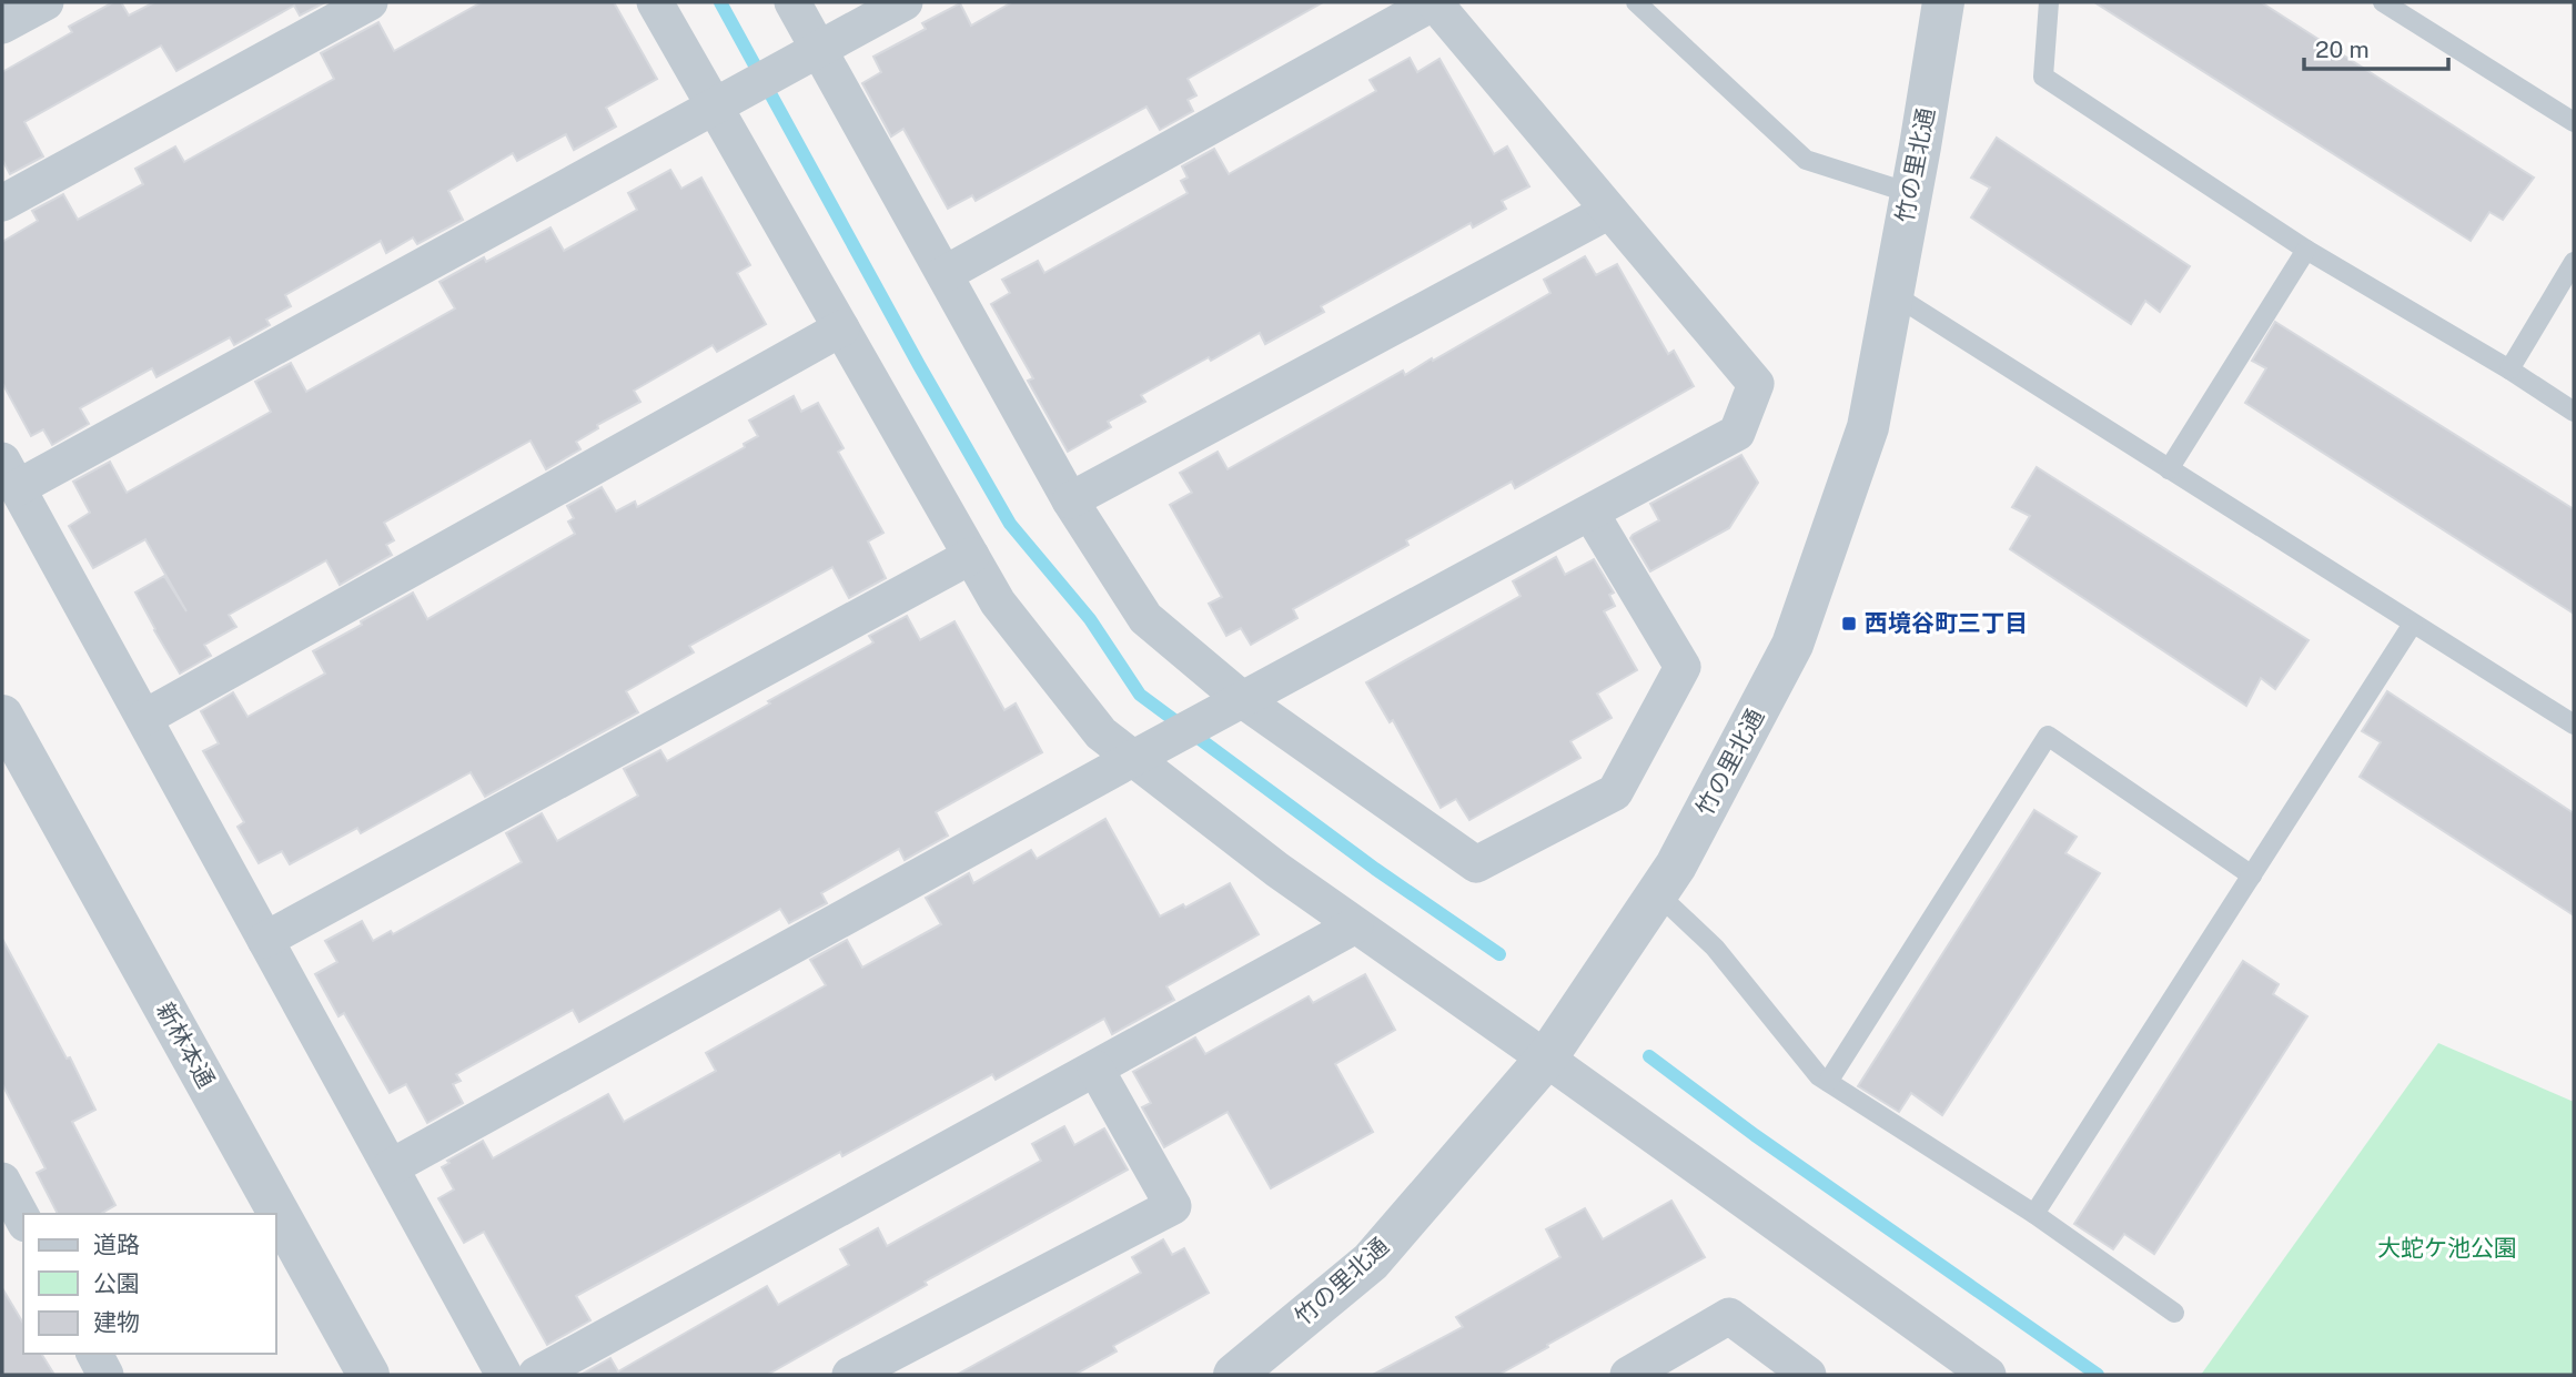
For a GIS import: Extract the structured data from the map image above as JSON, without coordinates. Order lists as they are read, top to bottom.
{
  "streets": {
    "street": ["竹の里北通", "新林本通"]
  },
  "parks": ["大蛇ケ池公園"],
  "places": {
    "transit": ["西境谷町三丁目"]
  },
  "legend": ["道路", "公園", "建物"],
  "scale_bar": "20 m"
}
